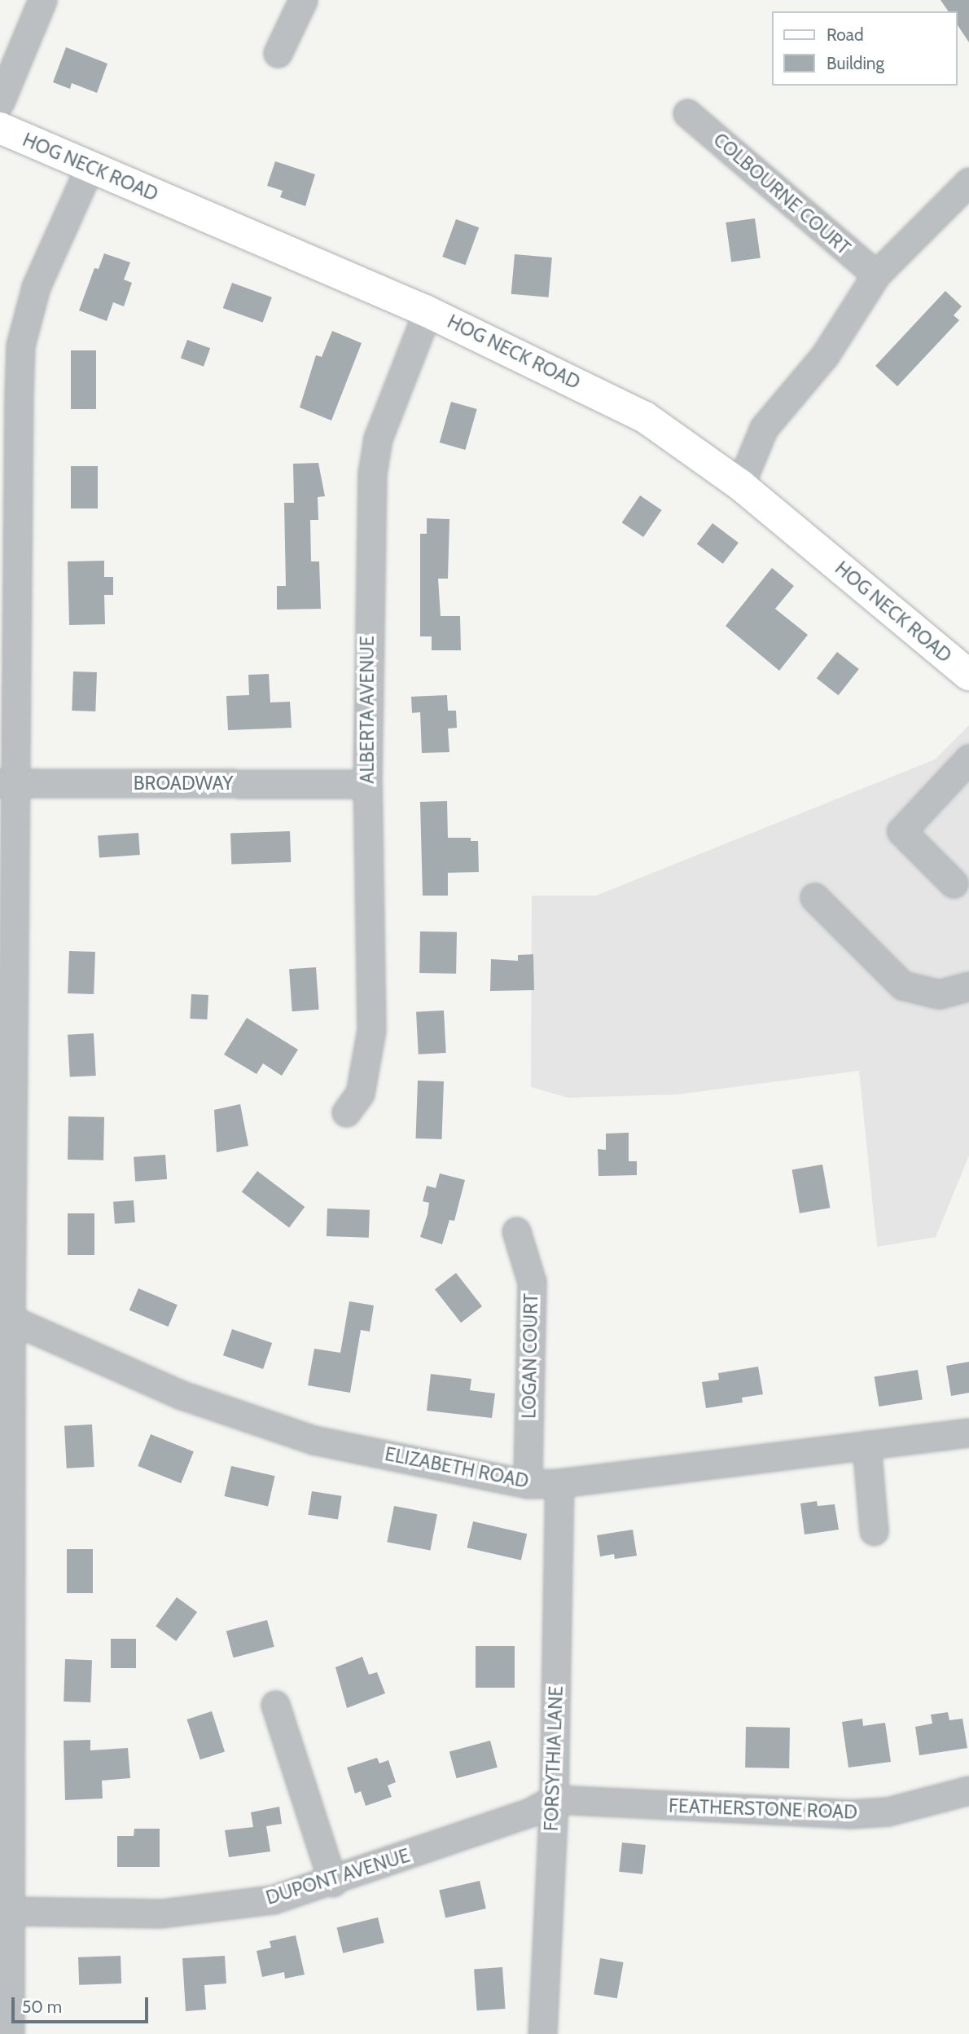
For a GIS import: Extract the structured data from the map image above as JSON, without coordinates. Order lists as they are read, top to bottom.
{
  "streets": {
    "main road": ["HOG NECK ROAD"],
    "street": [
      "COLBOURNE COURT",
      "ALBERTA AVENUE",
      "BROADWAY",
      "LOGAN COURT",
      "ELIZABETH ROAD",
      "FORSYTHIA LANE",
      "FEATHERSTONE ROAD",
      "DUPONT AVENUE"
    ]
  },
  "crossings": [
    ["HOG NECK ROAD", "ALBERTA AVENUE"],
    ["ALBERTA AVENUE", "BROADWAY"],
    ["LOGAN COURT", "ELIZABETH ROAD"],
    ["ELIZABETH ROAD", "FORSYTHIA LANE"],
    ["FORSYTHIA LANE", "FEATHERSTONE ROAD"],
    ["FORSYTHIA LANE", "DUPONT AVENUE"],
    ["FEATHERSTONE ROAD", "DUPONT AVENUE"]
  ],
  "legend": ["Road", "Building"],
  "scale_bar": "50 m"
}
